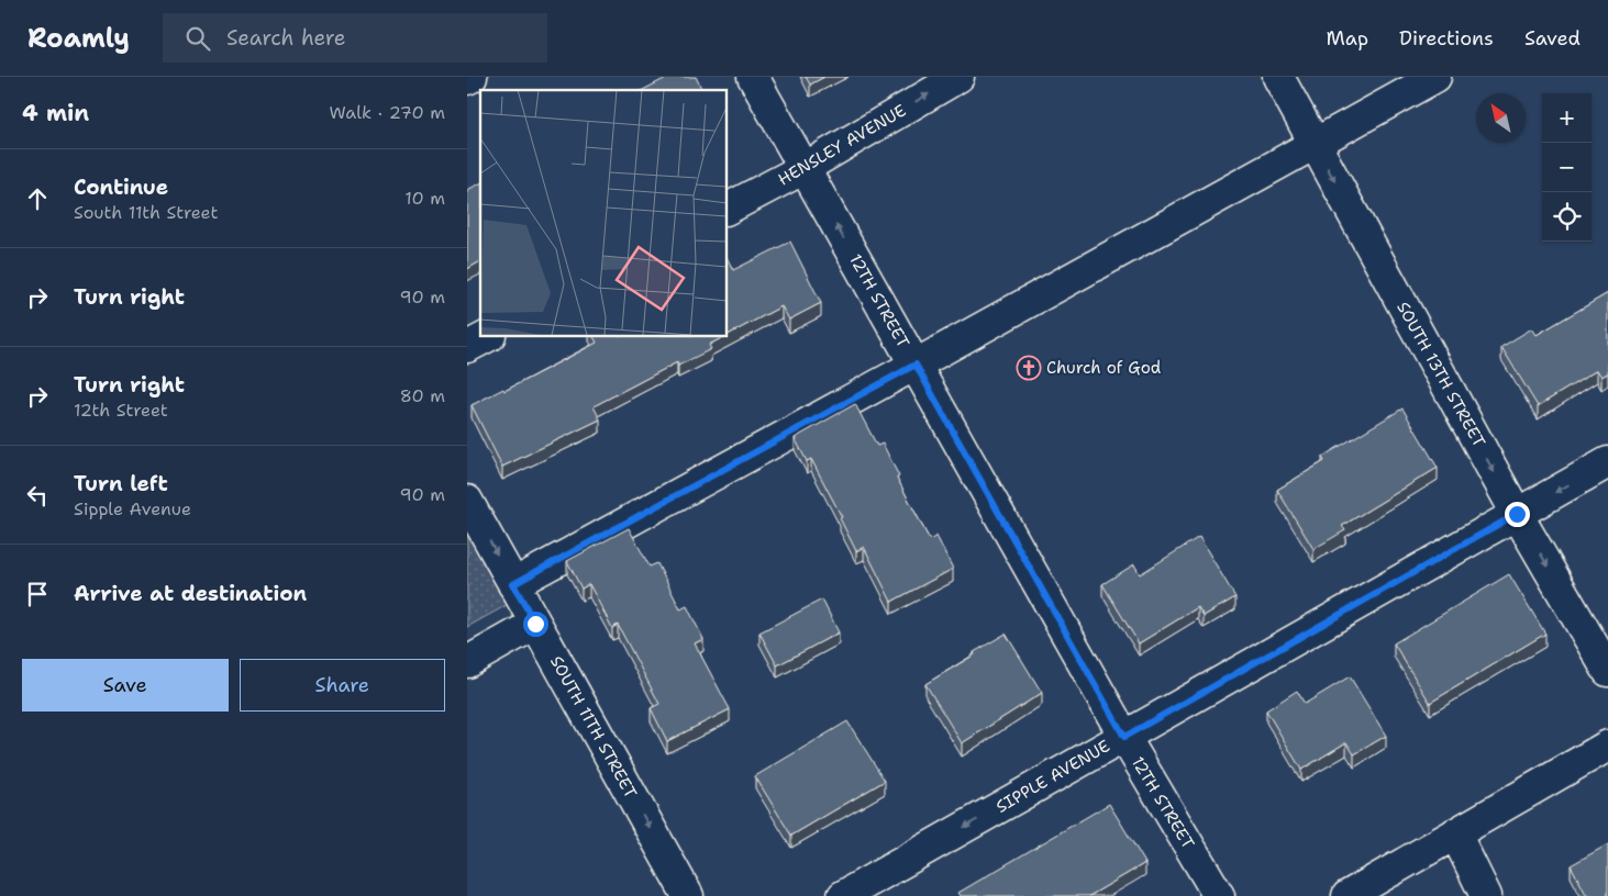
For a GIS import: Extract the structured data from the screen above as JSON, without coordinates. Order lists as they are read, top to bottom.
{
  "streets": {
    "street": [
      "HENSLEY AVENUE",
      "12TH STREET",
      "SOUTH 13TH STREET",
      "SOUTH 11TH STREET",
      "SIPPLE AVENUE"
    ]
  },
  "crossings": [
    ["HENSLEY AVENUE", "12TH STREET"],
    ["12TH STREET", "SIPPLE AVENUE"],
    ["SOUTH 13TH STREET", "SIPPLE AVENUE"]
  ],
  "one_way": ["SOUTH 13TH STREET", "SOUTH 11TH STREET", "SIPPLE AVENUE"],
  "places": {
    "church": ["Church of God"]
  },
  "north": "top left",
  "page": {
    "header": "Roamly",
    "search": "Search here",
    "nav": ["Map", "Directions", "Saved"],
    "heading": ["4 min", "Walk · 270 m"],
    "map_buttons": ["+", "−"],
    "list": [
      ["Continue", "South 11th Street", "10 m"],
      ["Turn right", "90 m"],
      ["Turn right", "12th Street", "80 m"],
      ["Turn left", "Sipple Avenue", "90 m"],
      "Arrive at destination"
    ],
    "buttons": ["Save", "Share"]
  }
}
